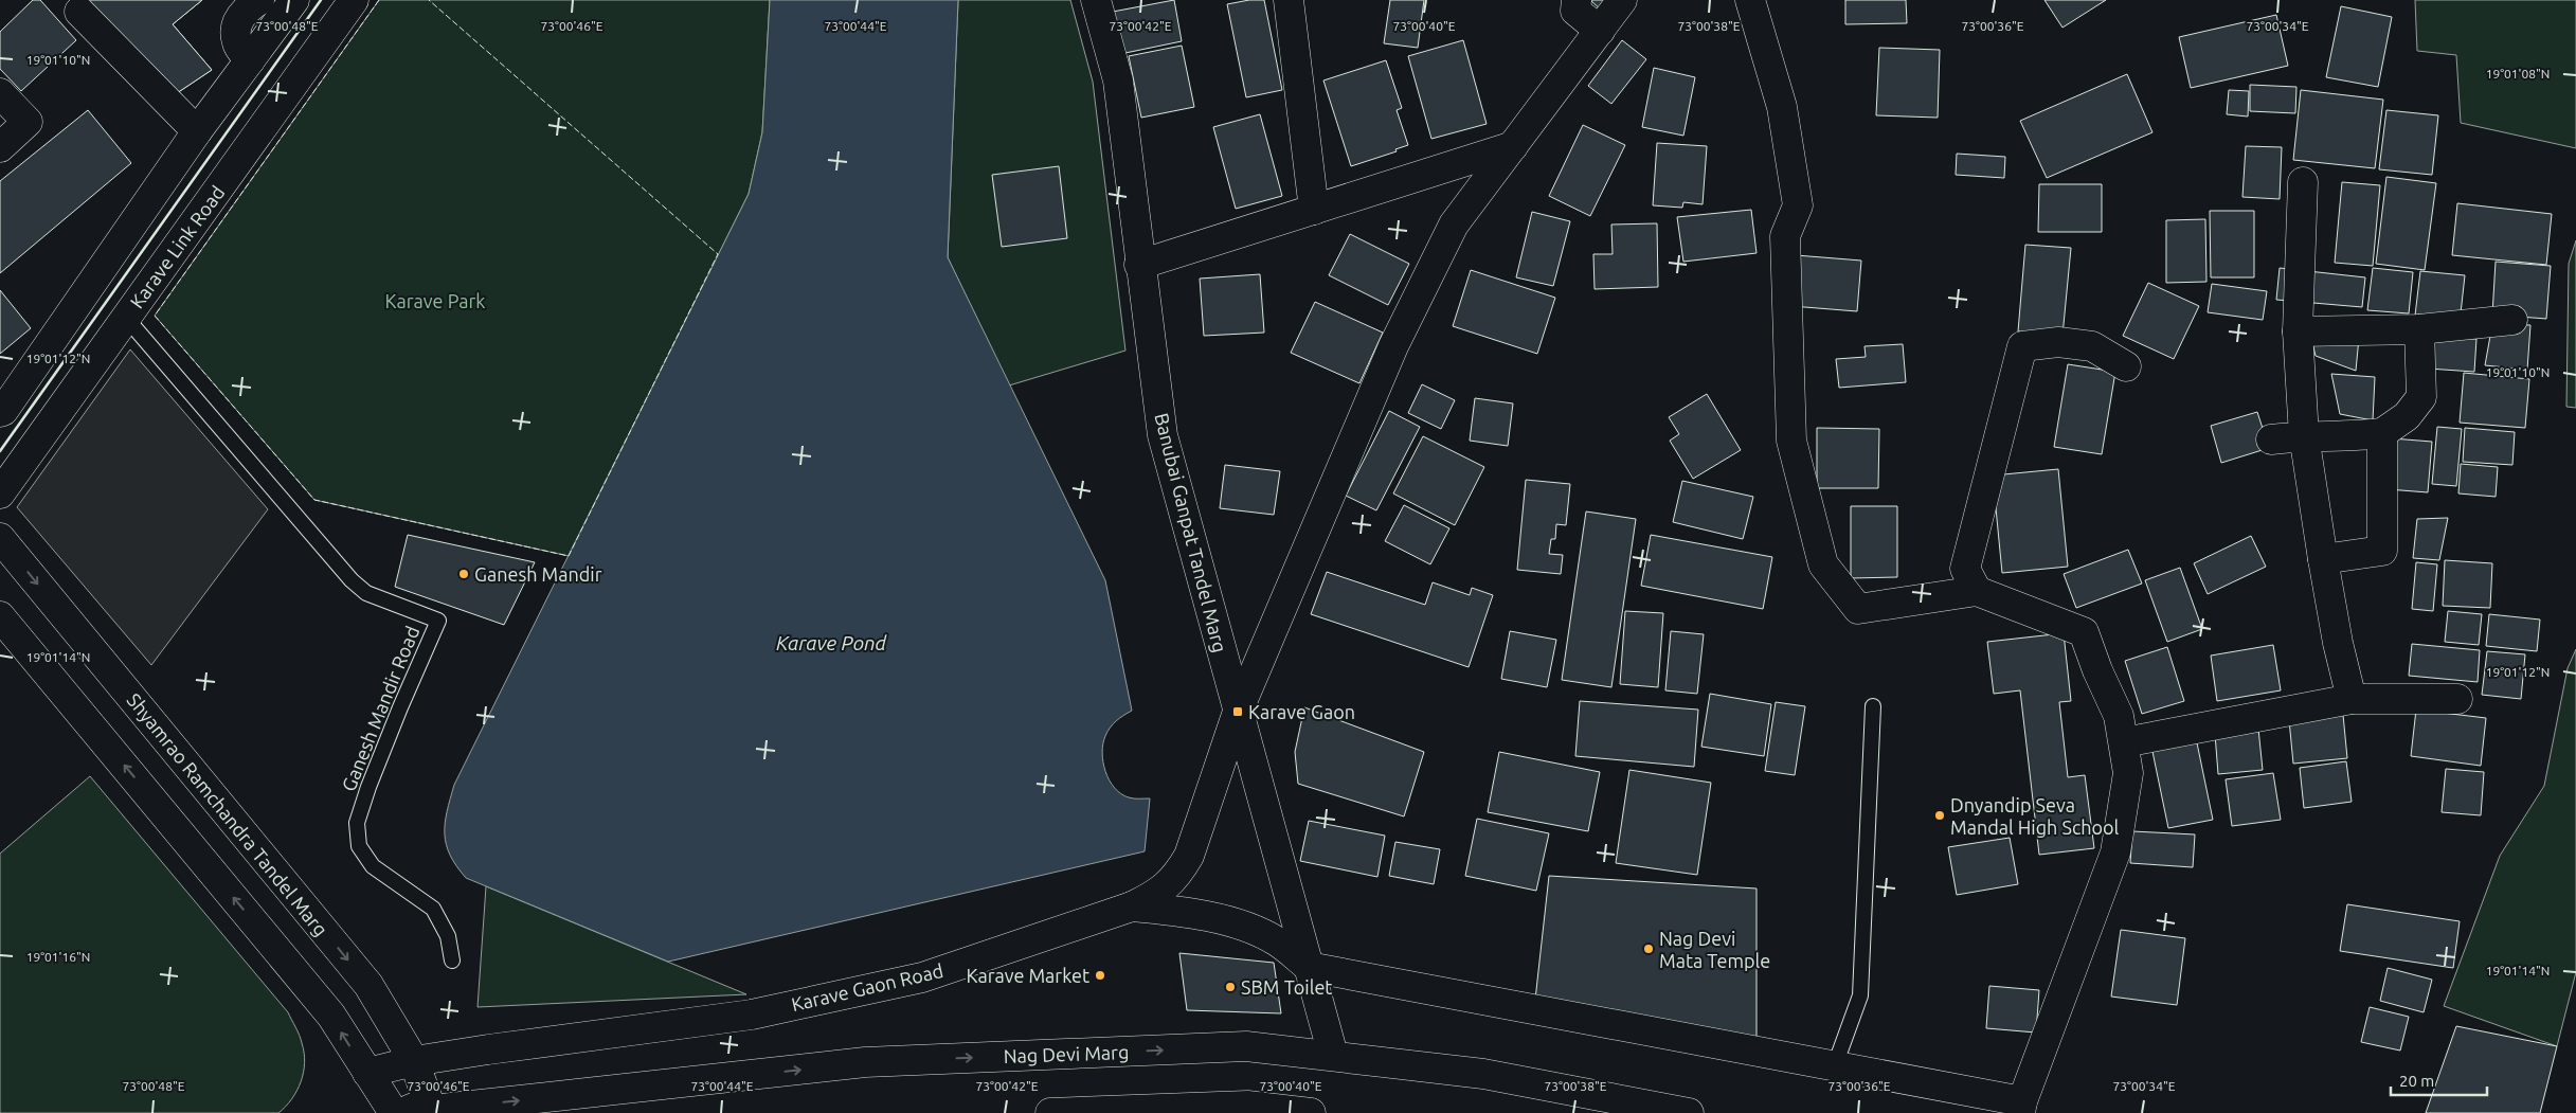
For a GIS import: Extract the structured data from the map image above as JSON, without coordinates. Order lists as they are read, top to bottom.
{
  "streets": {
    "street": [
      "Karave Link Road",
      "Banubai Ganpat Tandel Marg",
      "Shyamrao Ramchandra Tandel Marg",
      "Karave Gaon Road",
      "Nag Devi Marg"
    ],
    "lane": ["Ganesh Mandir Road"]
  },
  "crossings": [
    ["Karave Link Road", "Ganesh Mandir Road"],
    ["Banubai Ganpat Tandel Marg", "Karave Gaon Road"],
    ["Banubai Ganpat Tandel Marg", "Nag Devi Marg"],
    ["Shyamrao Ramchandra Tandel Marg", "Karave Gaon Road"],
    ["Shyamrao Ramchandra Tandel Marg", "Nag Devi Marg"]
  ],
  "water": ["Karave Pond"],
  "parks": ["Karave Park"],
  "places": {
    "other": [
      "Ganesh Mandir",
      "Dnyandip Seva Mandal High School",
      "Nag Devi Mata Temple",
      "Karave Market",
      "SBM Toilet"
    ],
    "transit": ["Karave Gaon"]
  },
  "scale_bar": "20 m",
  "coordinates": [
    "73°00'48\"E",
    "73°00'46\"E",
    "73°00'44\"E",
    "73°00'42\"E",
    "73°00'40\"E",
    "73°00'38\"E",
    "73°00'36\"E",
    "73°00'34\"E",
    "19°01'10\"N",
    "19°01'08\"N",
    "19°01'12\"N",
    "19°01'14\"N",
    "19°01'16\"N"
  ]
}
